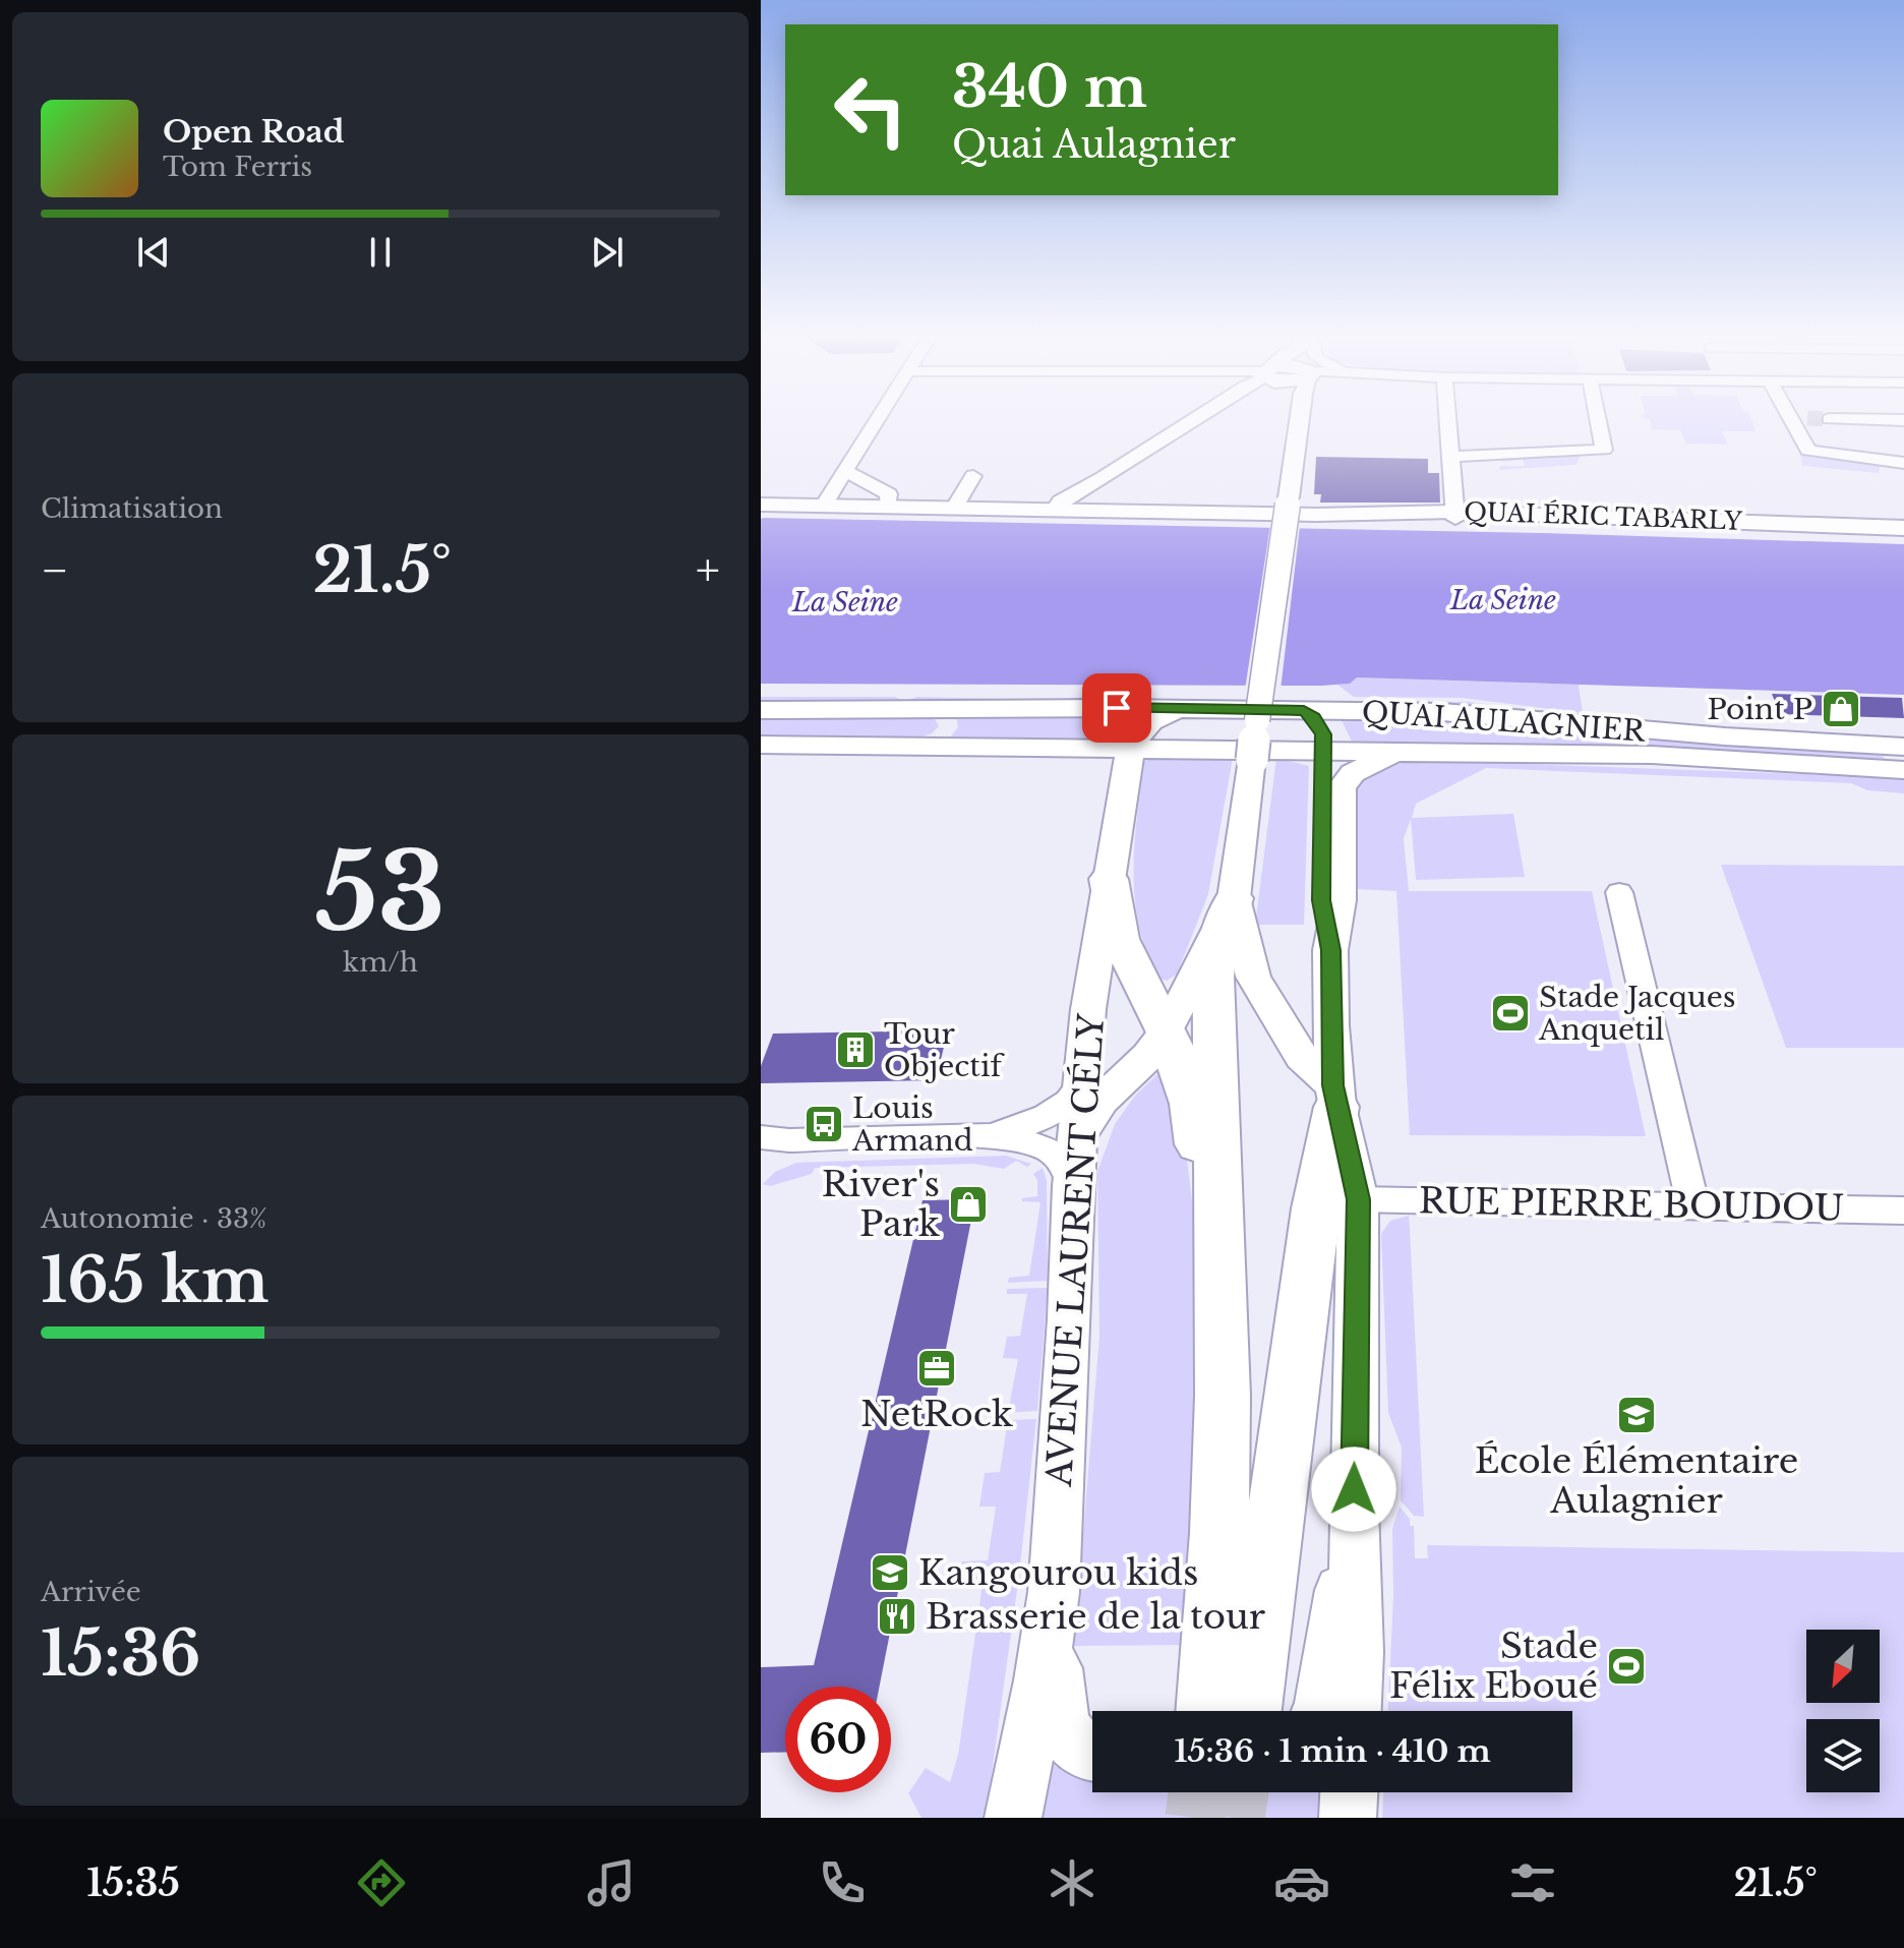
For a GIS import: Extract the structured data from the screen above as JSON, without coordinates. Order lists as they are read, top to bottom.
{
  "streets": {
    "main road": ["QUAI ÉRIC TABARLY", "QUAI AULAGNIER", "AVENUE LAURENT CÉLY"],
    "street": ["RUE PIERRE BOUDOU"]
  },
  "crossings": [
    ["QUAI AULAGNIER", "AVENUE LAURENT CÉLY"]
  ],
  "water": ["La Seine"],
  "places": {
    "shop": ["Point P", "River's Park"],
    "sports": ["Stade Jacques Anquetil", "Stade Félix Eboué"],
    "building": ["Tour Objectif"],
    "bus stop": ["Louis Armand"],
    "office": ["NetRock"],
    "school or university": ["École Élémentaire Aulagnier", "Kangourou kids"],
    "restaurant": ["Brasserie de la tour"]
  },
  "north": "bottom left",
  "page": {
    "turn": ["340 m", "Quai Aulagnier"],
    "song": ["Open Road", "Tom Ferris"],
    "tile": [
      "Climatisation",
      ["53", "km/h"],
      ["Autonomie · 33%", "165 km"],
      ["Arrivée", "15:36"]
    ],
    "heat": ["−", "21.5°", "+"],
    "limit": "60",
    "trip": "15:36 · 1 min · 410 m",
    "tabs": ["15:35", "21.5°"]
  }
}
